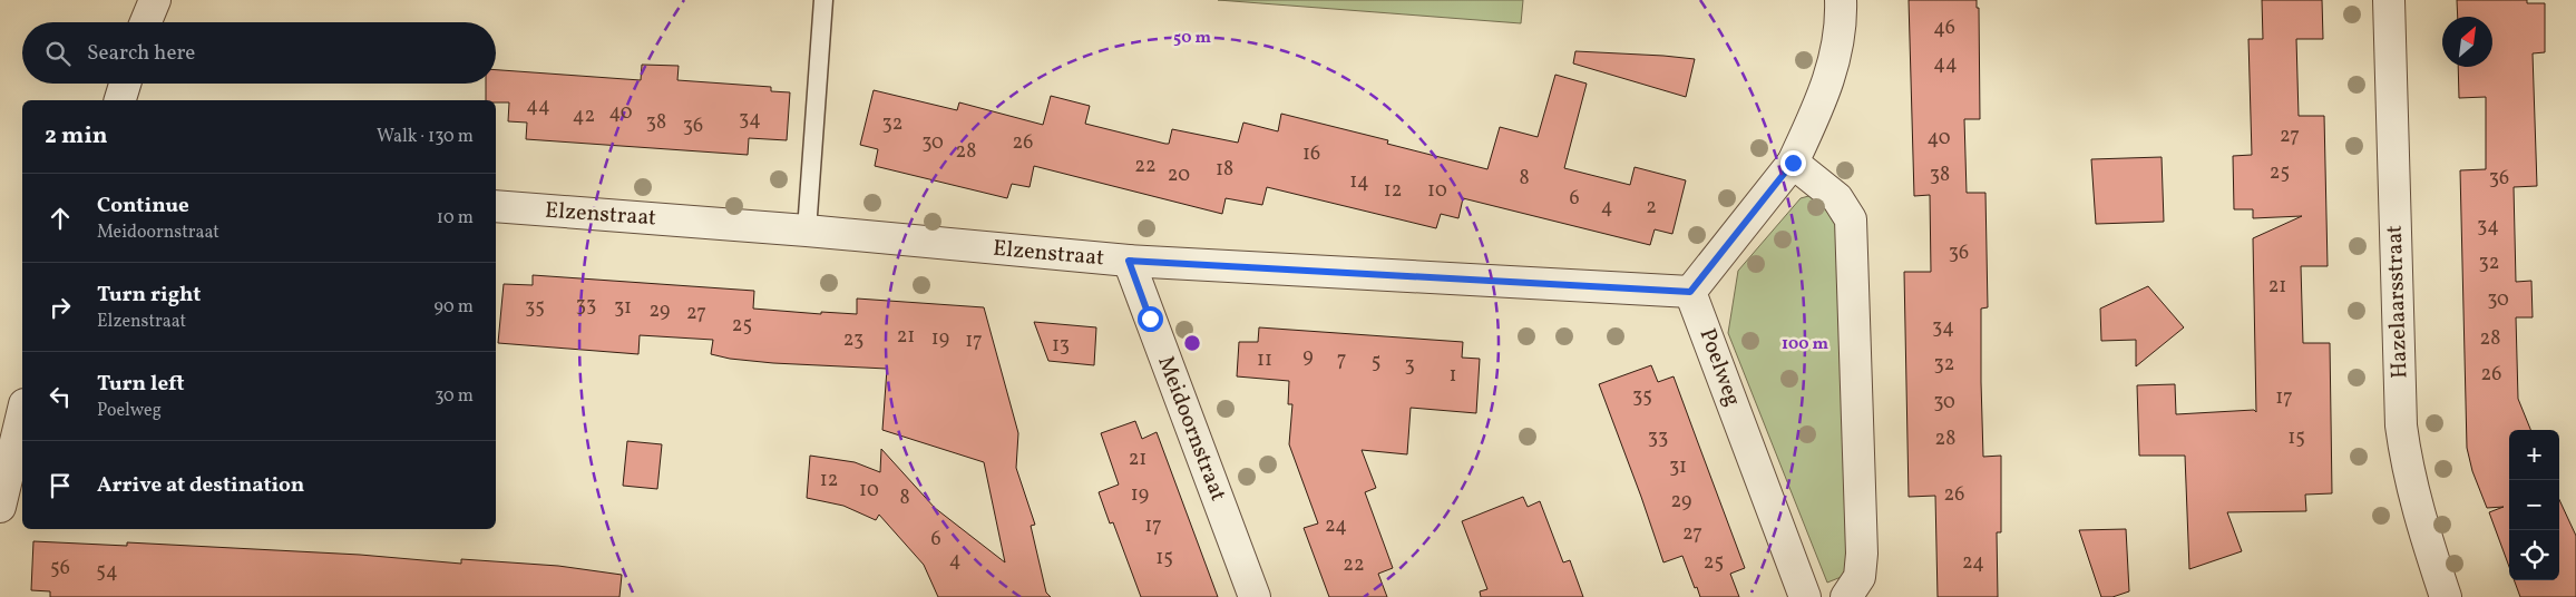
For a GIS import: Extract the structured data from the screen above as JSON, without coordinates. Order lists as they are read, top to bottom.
{
  "streets": {
    "street": [
      "Elzenstraat",
      "Hazelaarsstraat",
      "Poelweg",
      "Meidoornstraat"
    ]
  },
  "crossings": [
    ["Elzenstraat", "Poelweg"],
    ["Elzenstraat", "Meidoornstraat"]
  ],
  "house_numbers": [
    "46",
    "44",
    "44",
    "40",
    "42",
    "34",
    "38",
    "32",
    "36",
    "27",
    "40",
    "30",
    "26",
    "28",
    "16",
    "22",
    "18",
    "25",
    "20",
    "38",
    "8",
    "36",
    "14",
    "12",
    "10",
    "6",
    "4",
    "2",
    "34",
    "36",
    "32",
    "21",
    "30",
    "33",
    "35",
    "31",
    "29",
    "27",
    "25",
    "34",
    "21",
    "19",
    "28",
    "23",
    "17",
    "13",
    "9",
    "11",
    "7",
    "5",
    "32",
    "3",
    "26",
    "1",
    "35",
    "17",
    "30",
    "33",
    "15",
    "28",
    "21",
    "31",
    "12",
    "10",
    "19",
    "26",
    "8",
    "29",
    "17",
    "24",
    "27",
    "6",
    "15",
    "4",
    "25",
    "24",
    "22",
    "56",
    "54"
  ],
  "north": "top right",
  "page": {
    "search": "Search here",
    "heading": ["2 min", "Walk · 130 m"],
    "list": [
      ["Continue", "Meidoornstraat", "10 m"],
      ["Turn right", "Elzenstraat", "90 m"],
      ["Turn left", "Poelweg", "30 m"],
      "Arrive at destination"
    ],
    "map_buttons": ["+", "−"]
  },
  "rings": ["50 m", "100 m"]
}
